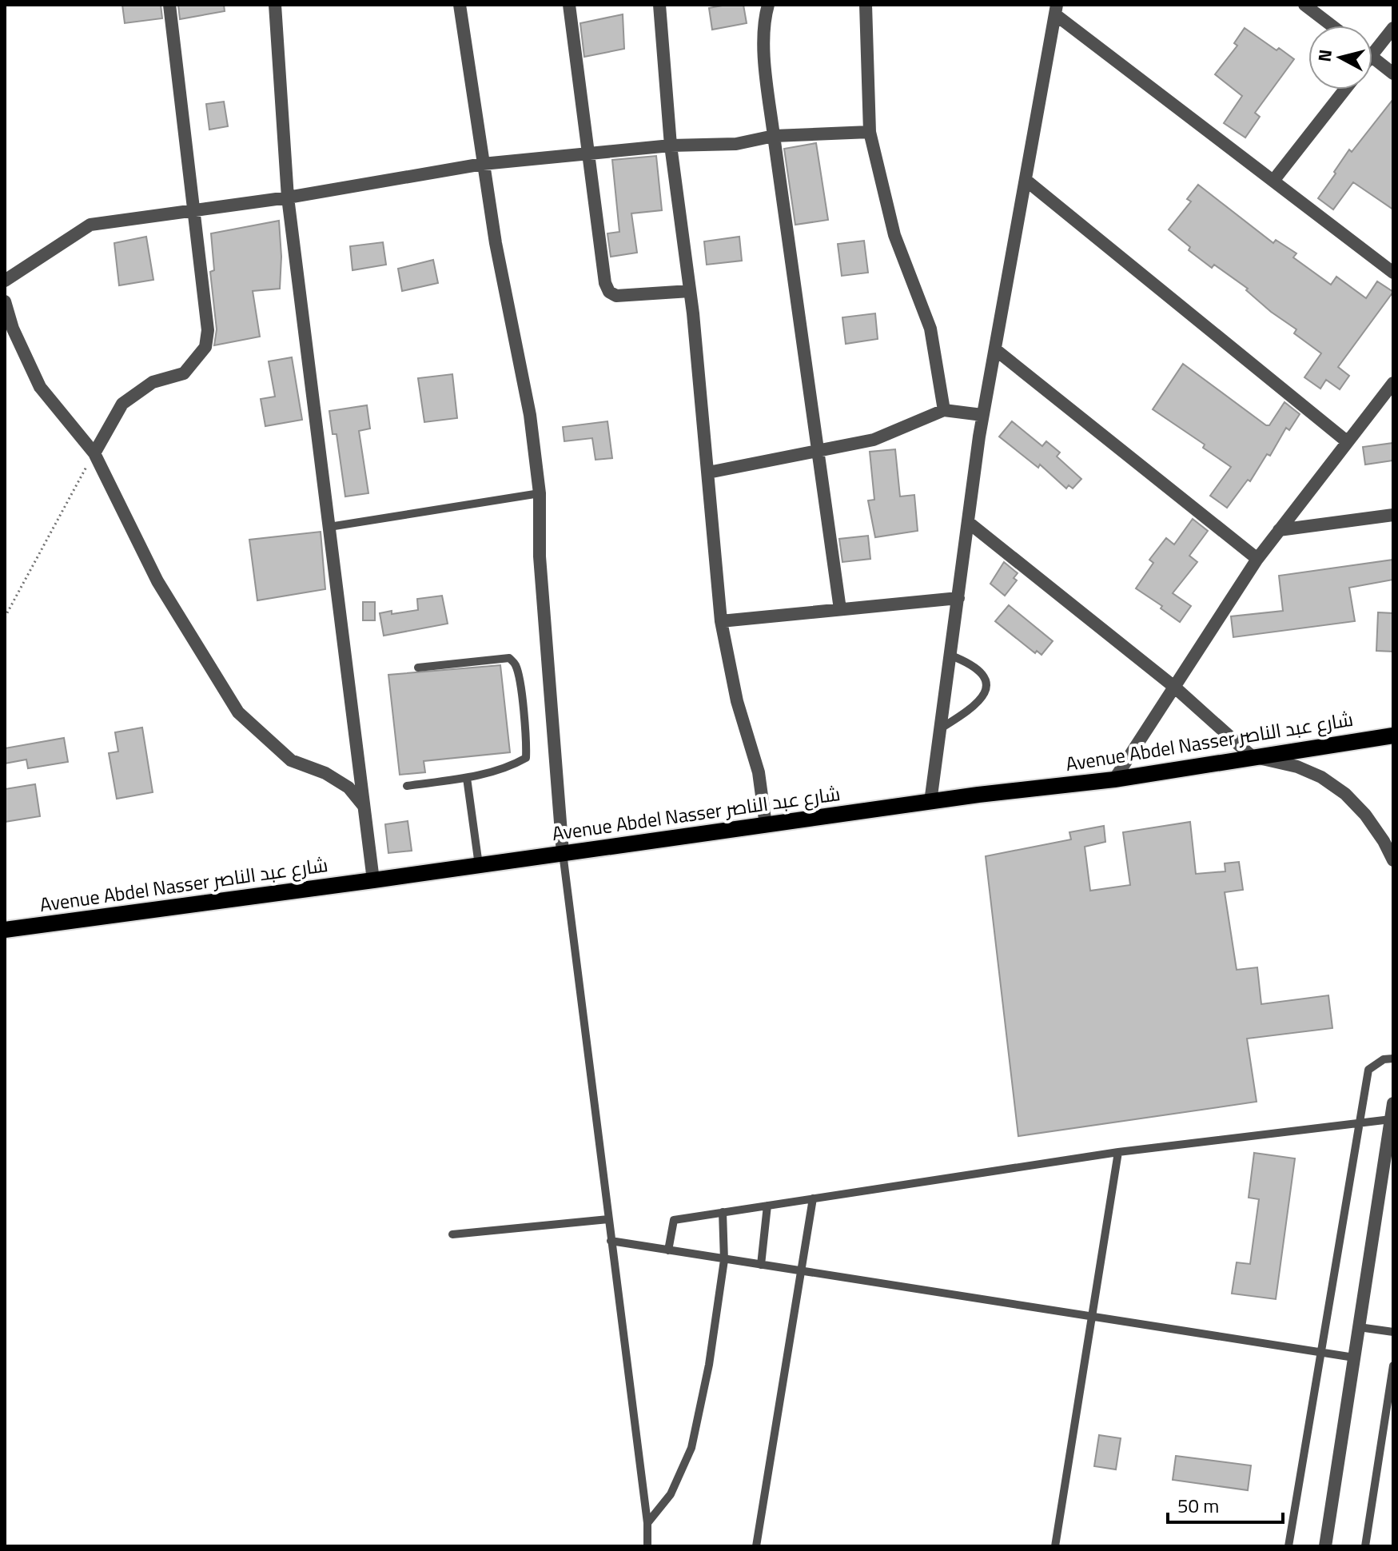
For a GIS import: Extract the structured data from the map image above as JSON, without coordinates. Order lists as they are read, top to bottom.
{
  "streets": {
    "main road": ["Avenue Abdel Nasser شارع عبد الناصر"]
  },
  "scale_bar": "50 m",
  "north": "left"
}
